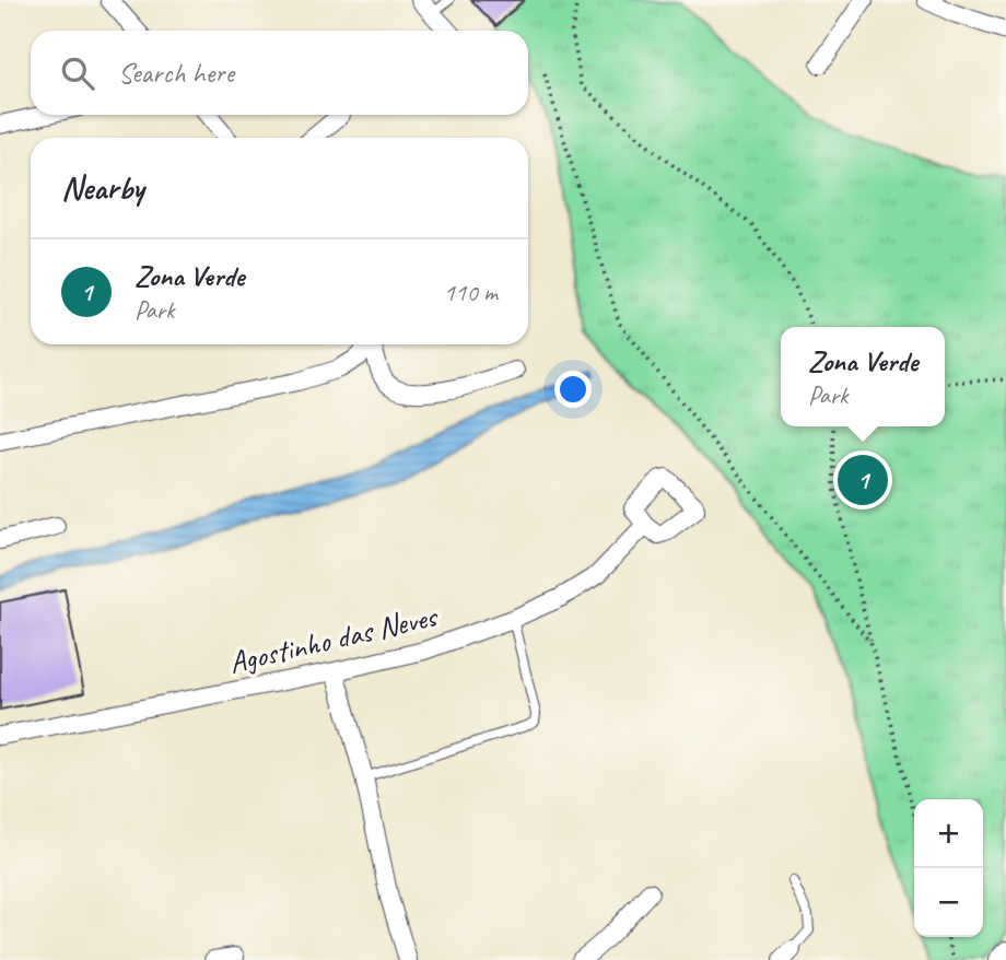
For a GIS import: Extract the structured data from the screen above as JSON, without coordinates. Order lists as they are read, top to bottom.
{
  "streets": {
    "street": ["Agostinho das Neves"]
  },
  "page": {
    "search": "Search here",
    "heading": "Nearby",
    "list": [
      {
        "mark": "1",
        "name": "Zona Verde",
        "note": "Park",
        "value": "110 m"
      }
    ],
    "popup": ["Zona Verde", "Park"],
    "pins": "1",
    "map_buttons": ["+", "−"]
  }
}
